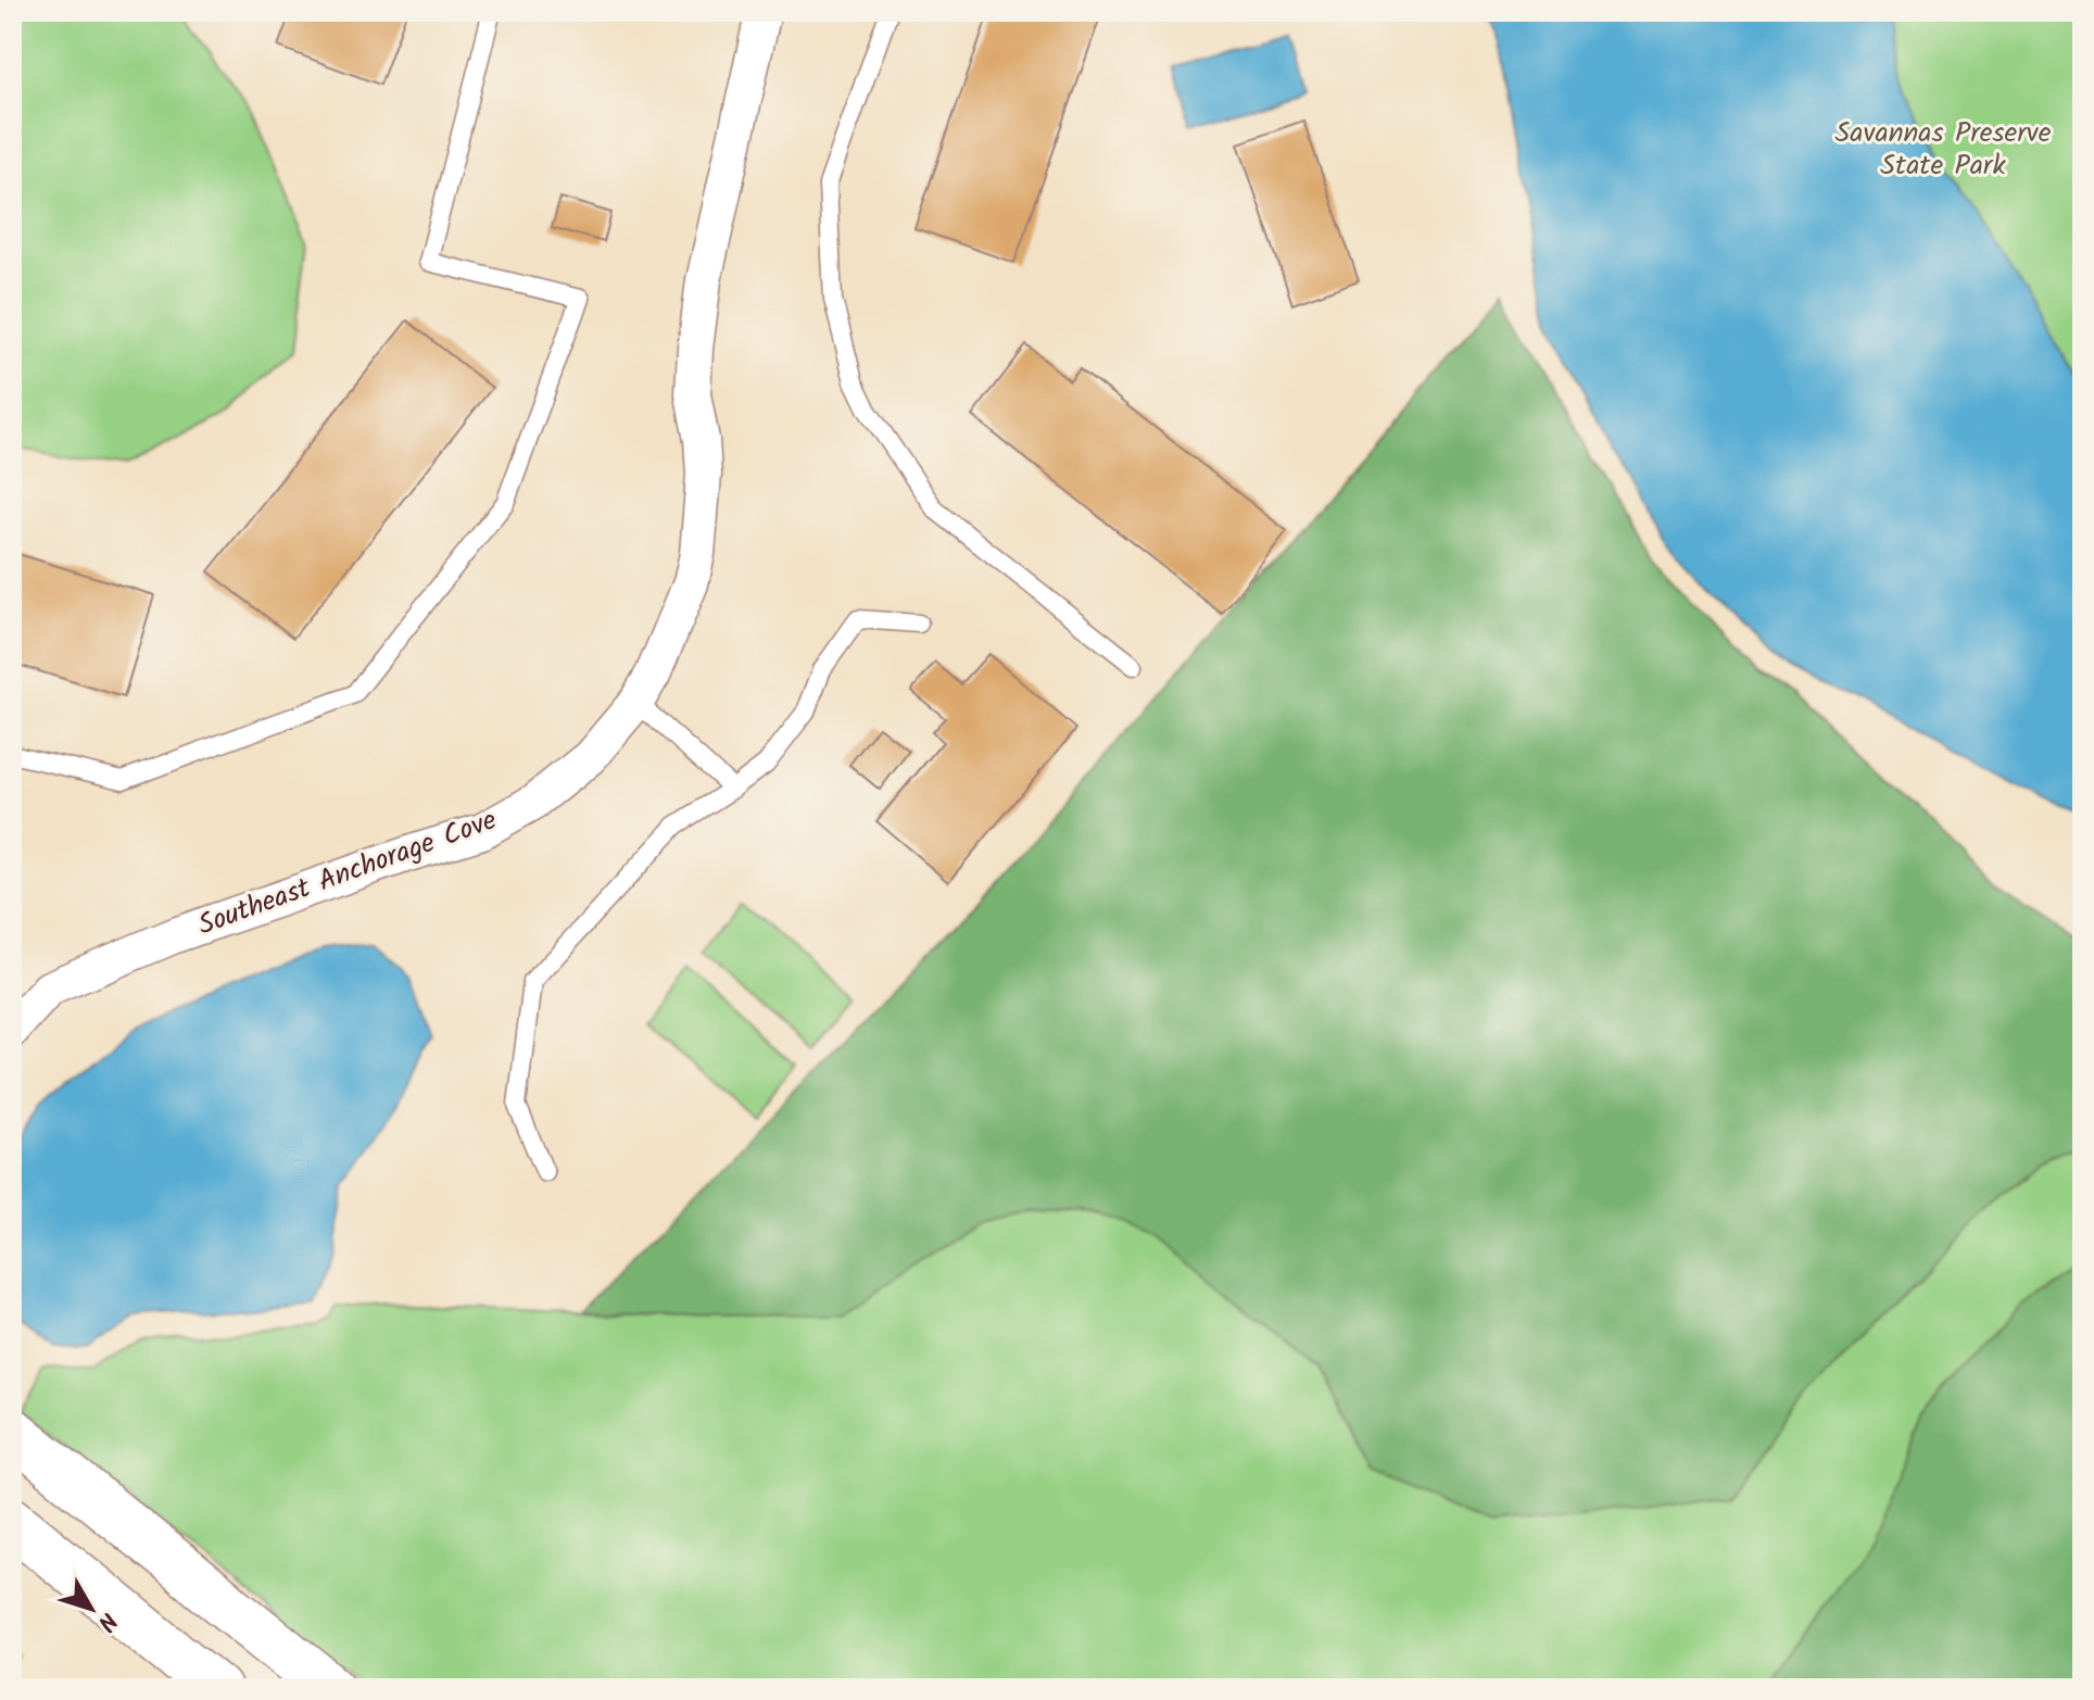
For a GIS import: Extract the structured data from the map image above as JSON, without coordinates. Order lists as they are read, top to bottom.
{
  "streets": {
    "street": ["Southeast Anchorage Cove"]
  },
  "parks": ["Savannas Preserve State Park"],
  "north": "bottom right"
}
